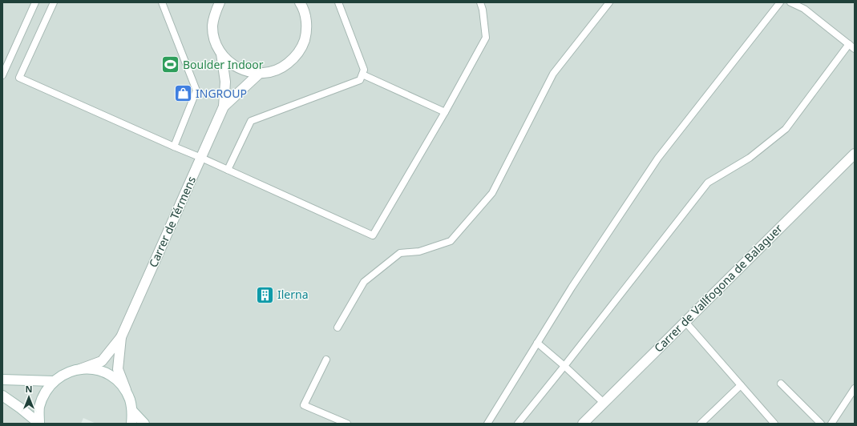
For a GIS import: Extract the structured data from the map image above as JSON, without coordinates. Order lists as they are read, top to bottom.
{
  "streets": {
    "street": ["Carrer de Térmens", "Carrer de Vallfogona de Balaguer"]
  },
  "places": {
    "sports": ["Boulder Indoor"],
    "shop": ["INGROUP"],
    "building": ["Ilerna"]
  },
  "north": "top"
}
